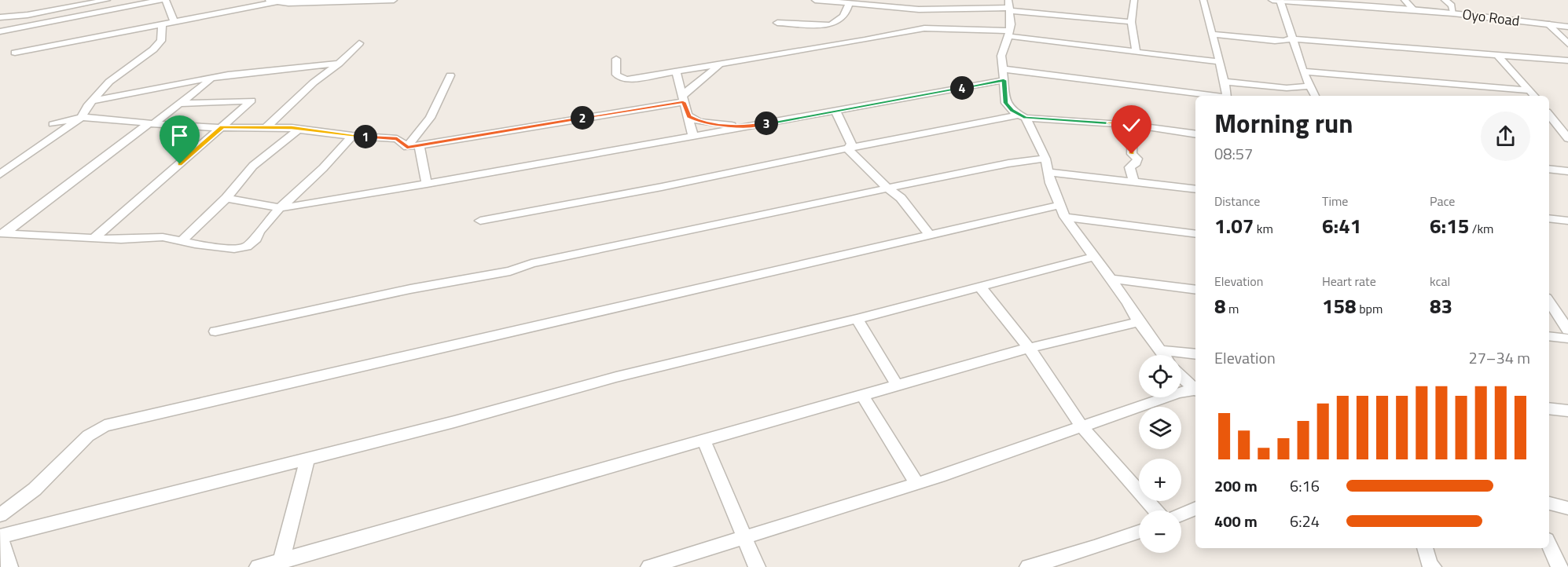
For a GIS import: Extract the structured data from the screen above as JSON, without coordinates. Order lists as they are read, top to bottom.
{
  "streets": {
    "street": ["Oyo Road"]
  },
  "page": {
    "pins": [
      "4",
      "2",
      "3",
      "1"
    ],
    "heading": ["Morning run", "08:57"],
    "stats": [
      ["Distance", "1.07 km"],
      ["Time", "6:41"],
      ["Pace", "6:15 /km"],
      ["Elevation", "8 m"],
      ["Heart rate", "158 bpm"],
      ["kcal", "83"]
    ],
    "chart": ["Elevation", "27–34 m"],
    "map_buttons": ["+", "−"],
    "list": [
      {
        "name": "200 m",
        "note": "6:16"
      },
      {
        "name": "400 m",
        "note": "6:24"
      }
    ]
  }
}
